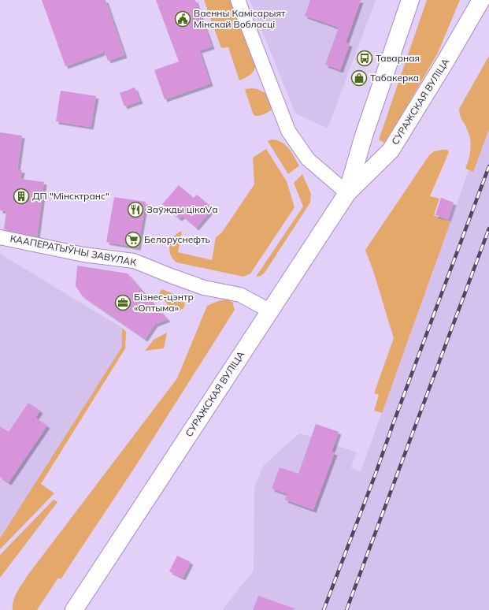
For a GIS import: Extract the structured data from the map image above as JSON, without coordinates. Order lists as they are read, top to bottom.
{
  "streets": {
    "main road": ["СУРАЖСКАЯ ВУЛІЦА"],
    "street": ["КААПЕРАТЫЎНЫ ЗАВУЛАК"]
  },
  "crossings": [
    ["СУРАЖСКАЯ ВУЛІЦА", "КААПЕРАТЫЎНЫ ЗАВУЛАК"]
  ],
  "places": {
    "public building": ["Ваенны Камісарыят Мінскай Вобласці"],
    "bus stop": ["Таварная"],
    "shop": ["Табакерка"],
    "building": ["ДП \"Мінсктранс\""],
    "restaurant": ["Заўжды цікаVа"],
    "supermarket": ["Белоруснефть"],
    "office": ["Бізнес-цэнтр «Оптыма»"]
  }
}
